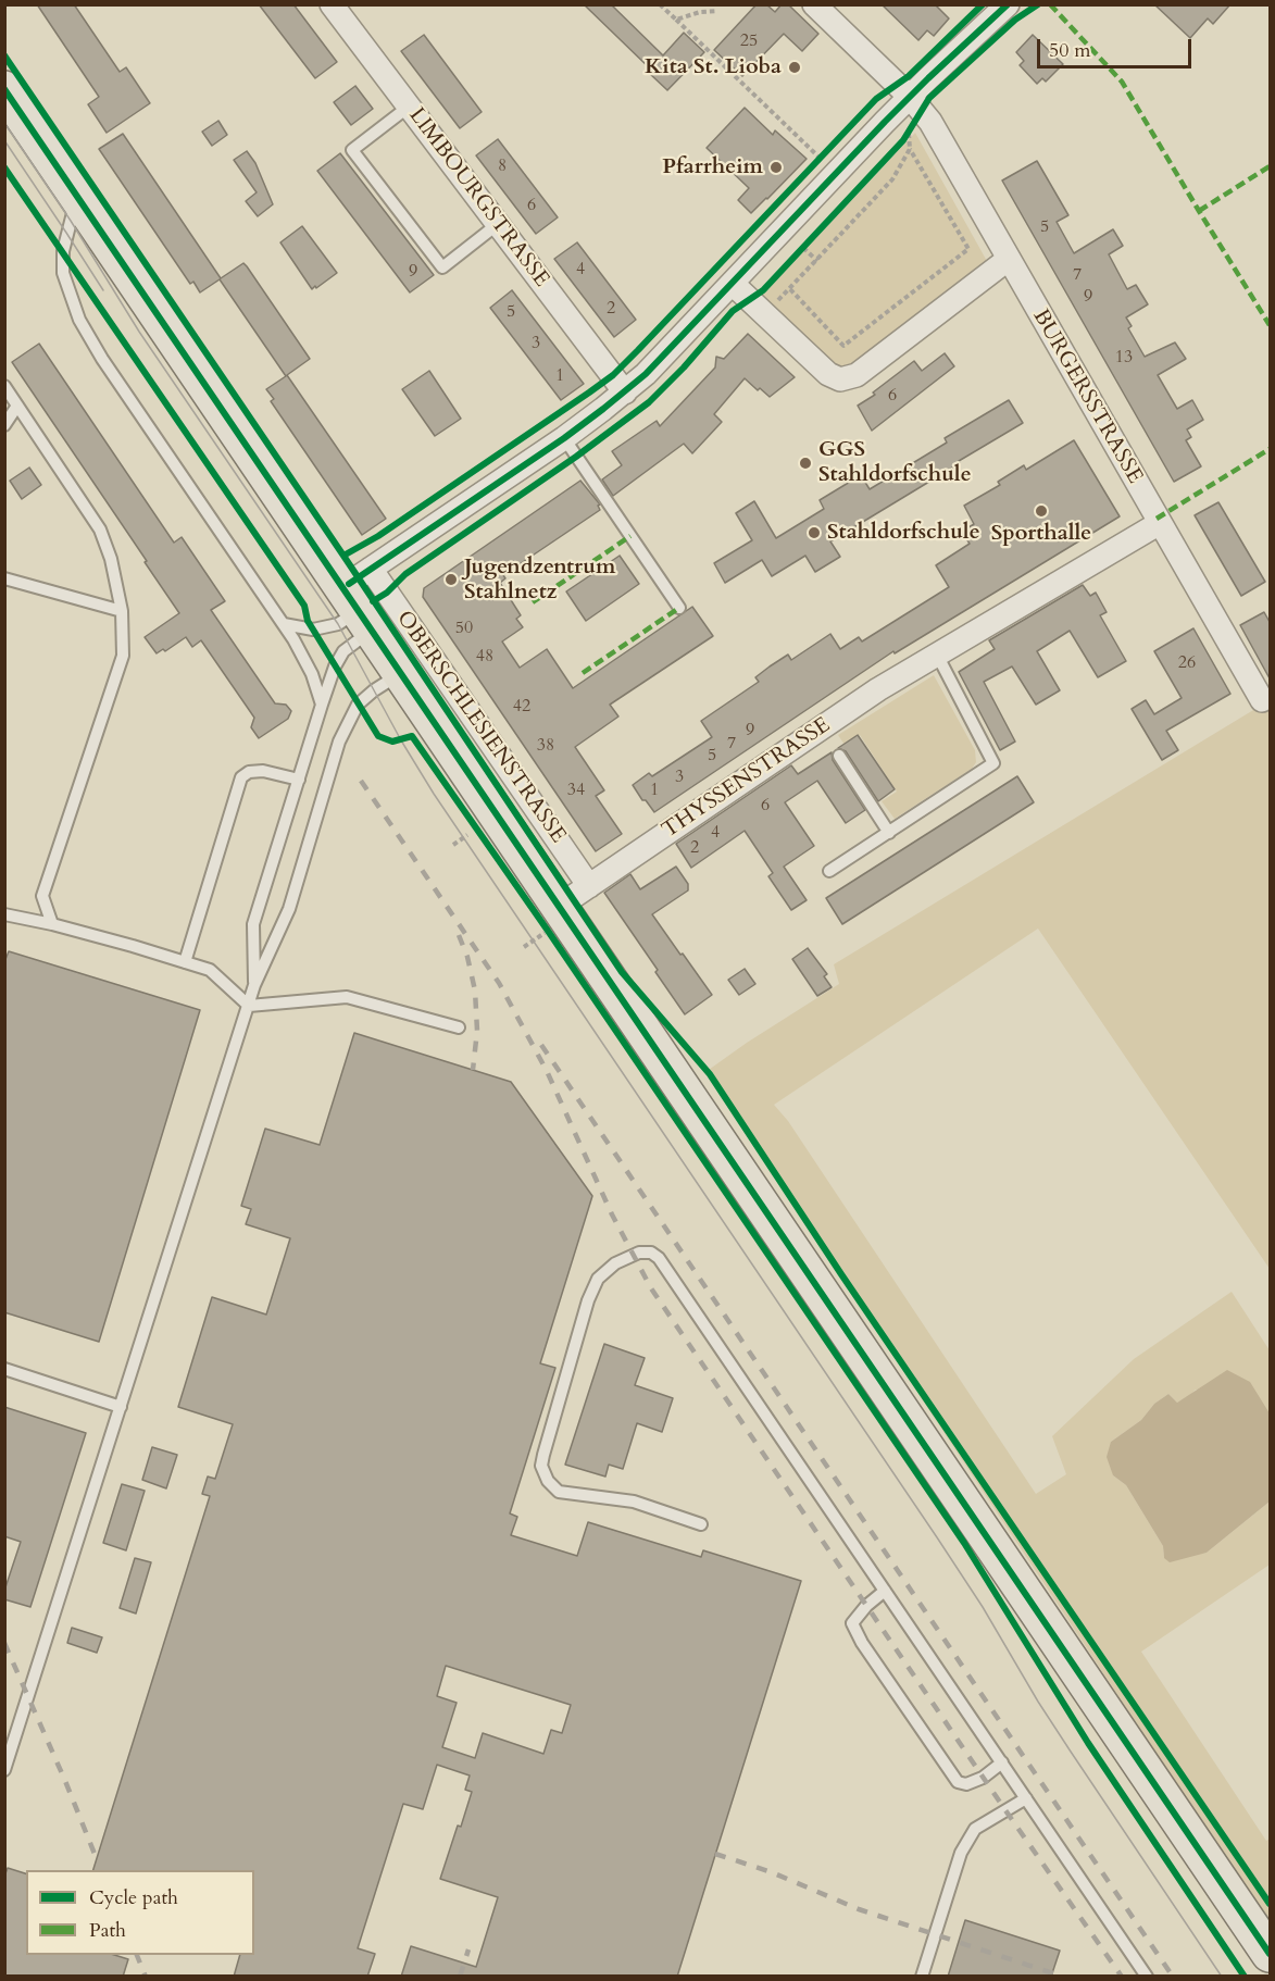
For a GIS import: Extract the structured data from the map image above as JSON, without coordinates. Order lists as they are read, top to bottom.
{
  "streets": {
    "main road": ["OBERSCHLESIENSTRASSE"],
    "street": ["LIMBOURGSTRASSE", "BURGERSSTRASSE", "THYSSENSTRASSE"]
  },
  "crossings": [
    ["BURGERSSTRASSE", "THYSSENSTRASSE"],
    ["OBERSCHLESIENSTRASSE", "THYSSENSTRASSE"]
  ],
  "places": [
    "Kita St. Lioba",
    "Pfarrheim",
    "GGS Stahldorfschule",
    "Sporthalle",
    "Stahldorfschule",
    "Jugendzentrum Stahlnetz"
  ],
  "house_numbers": [
    "25",
    "8",
    "6",
    "5",
    "4",
    "9",
    "7",
    "9",
    "2",
    "5",
    "3",
    "13",
    "1",
    "6",
    "50",
    "48",
    "26",
    "42",
    "9",
    "7",
    "38",
    "5",
    "3",
    "34",
    "1",
    "6",
    "4",
    "2"
  ],
  "legend": ["Cycle path", "Path"],
  "scale_bar": "50 m"
}
